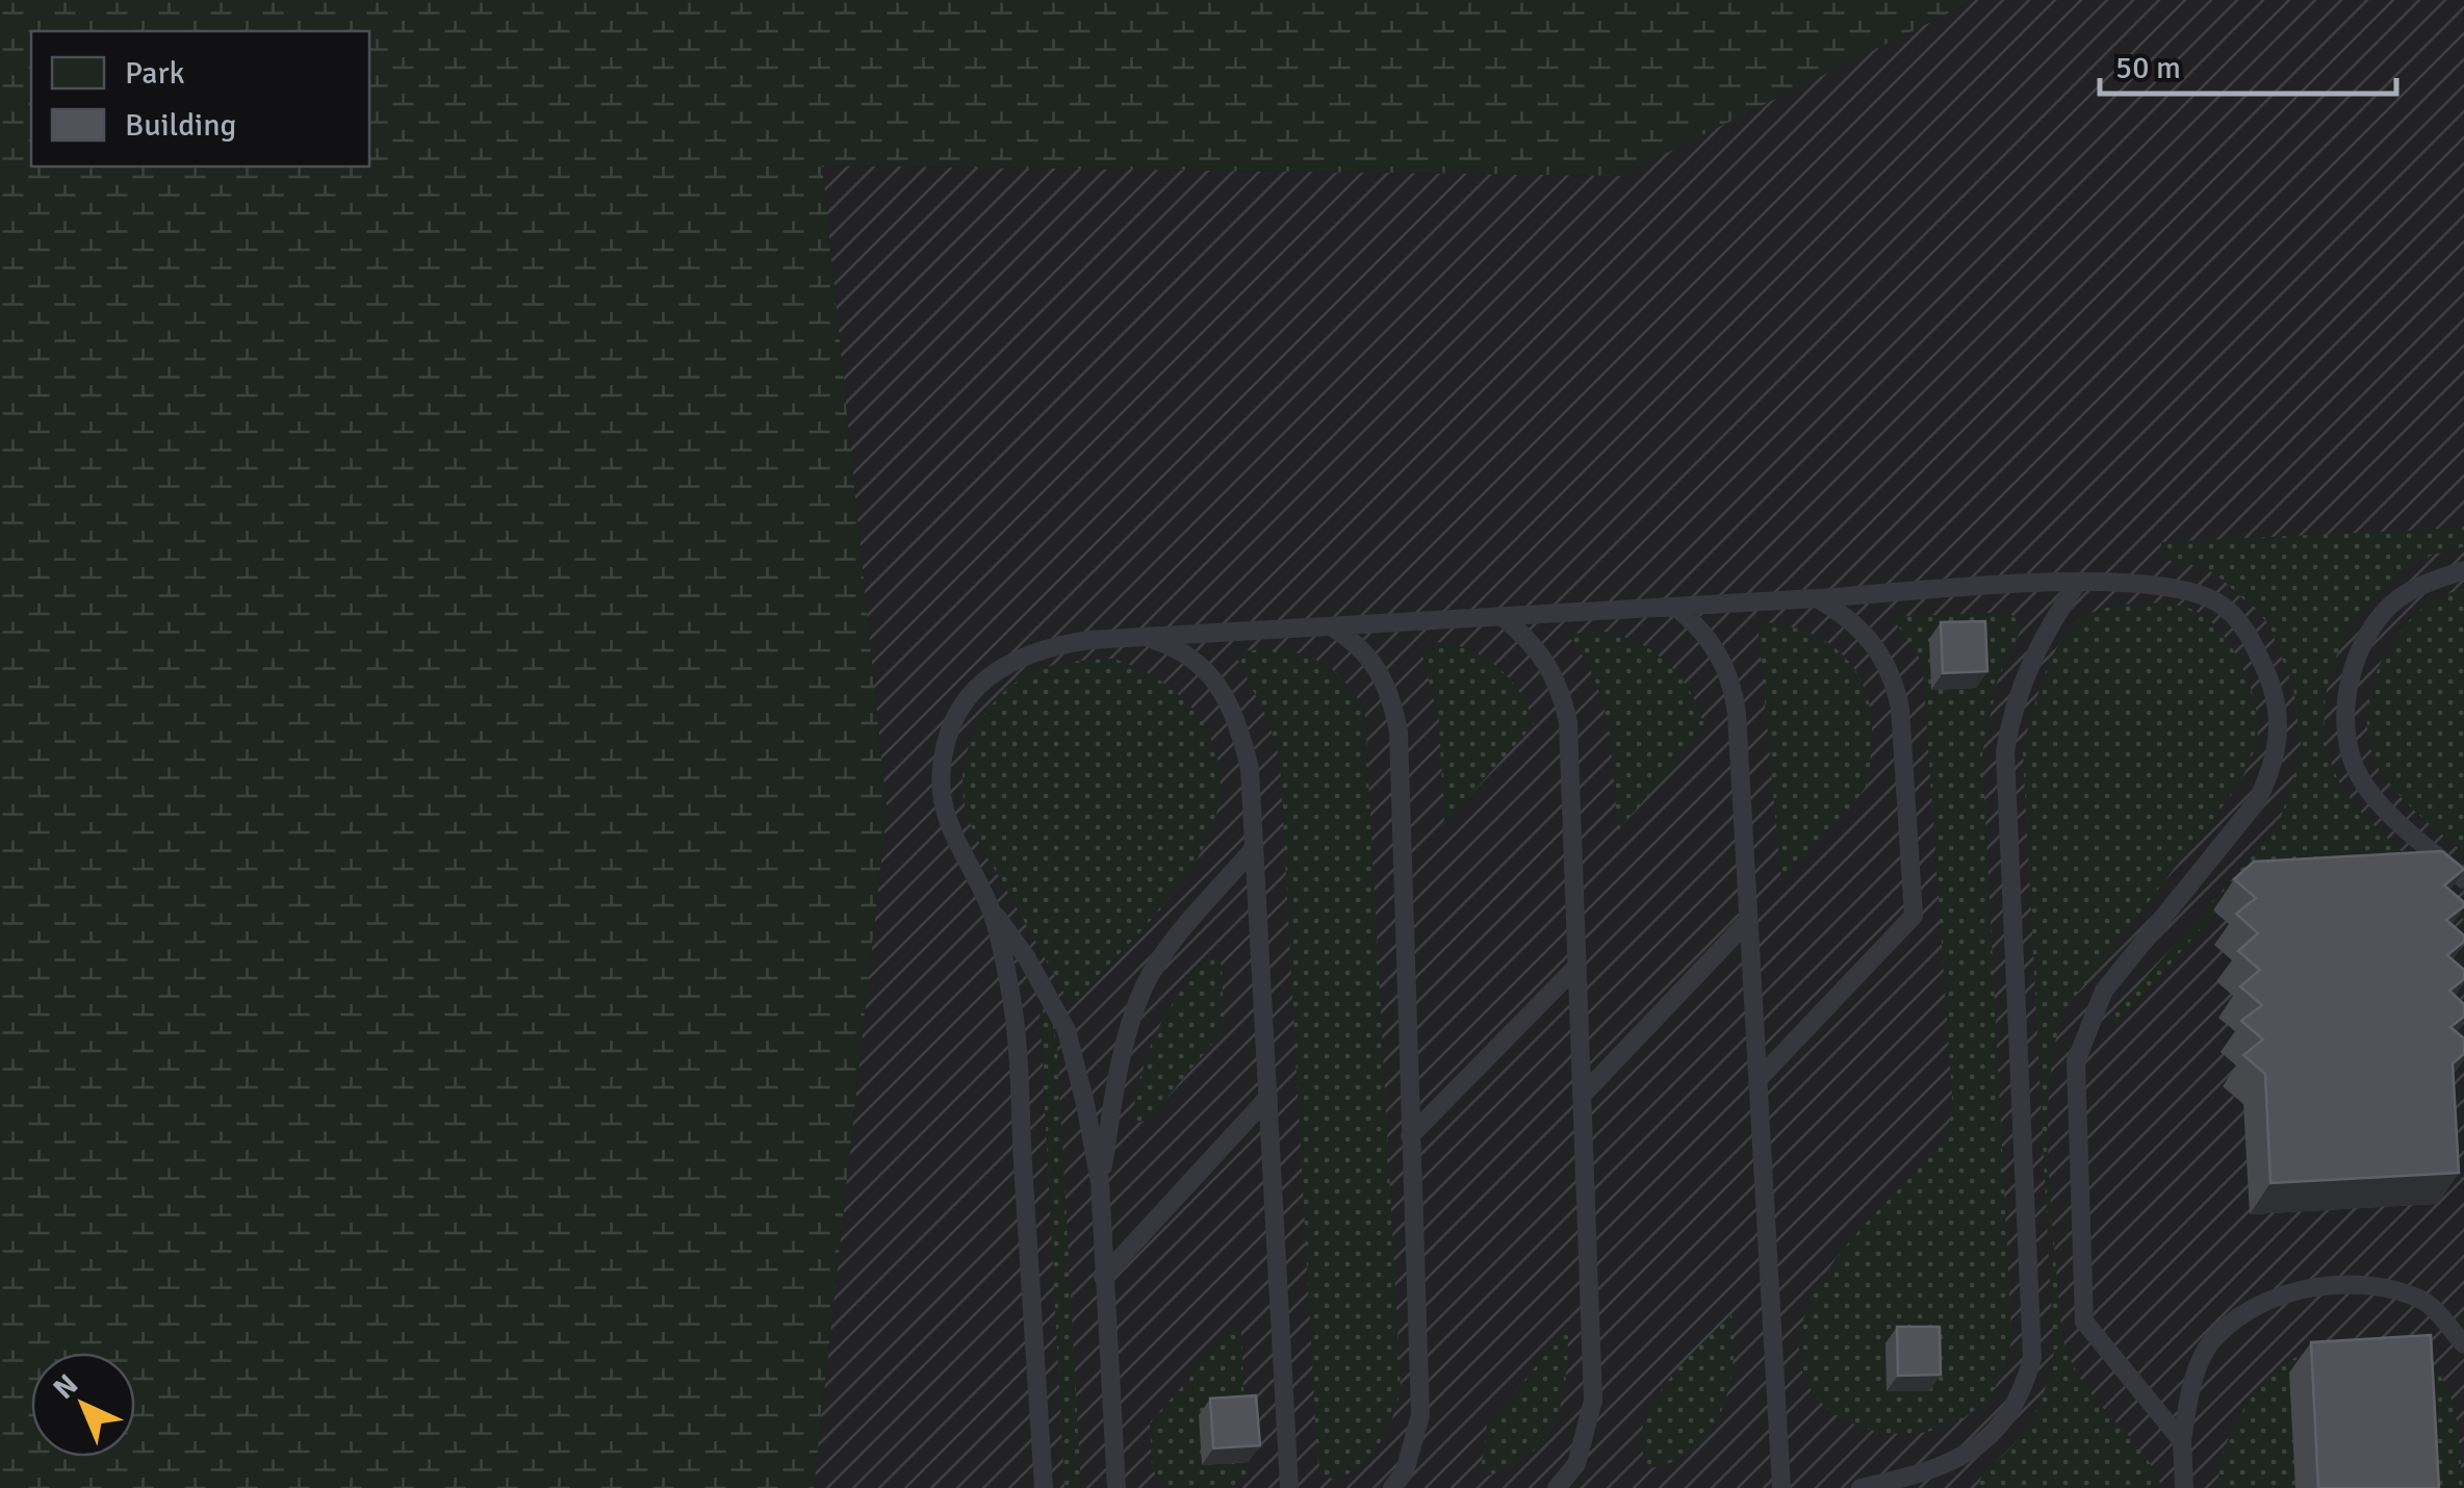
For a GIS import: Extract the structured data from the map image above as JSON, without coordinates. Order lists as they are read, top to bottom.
{
  "legend": ["Park", "Building"],
  "scale_bar": "50 m",
  "north": "top left"
}
